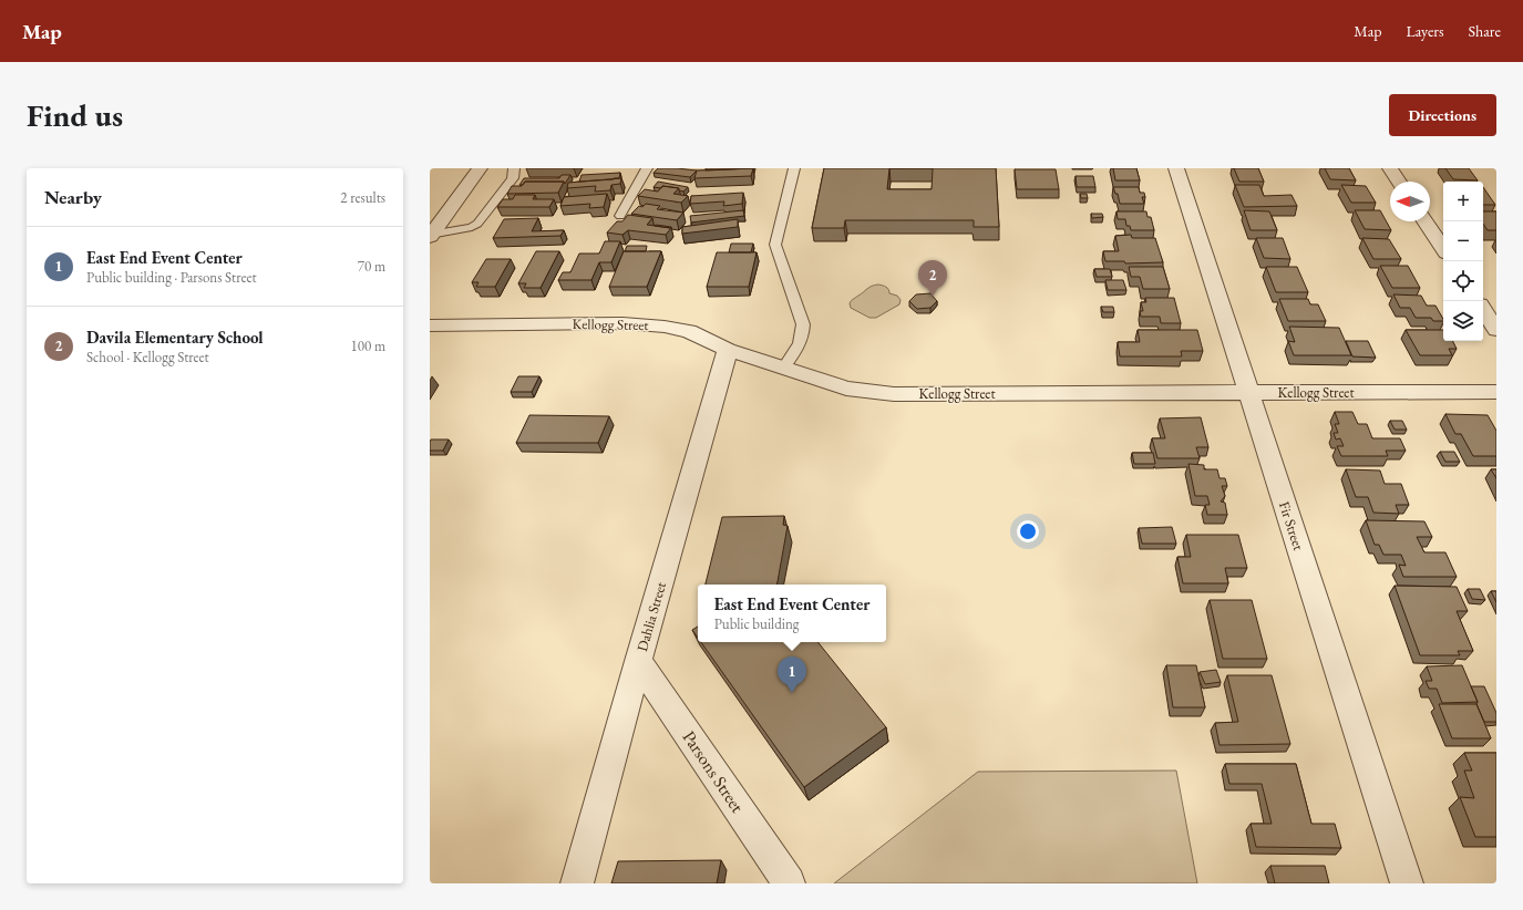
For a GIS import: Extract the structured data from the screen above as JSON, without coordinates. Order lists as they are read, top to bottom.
{
  "streets": {
    "street": [
      "Kellogg Street",
      "Fir Street",
      "Dahlia Street",
      "Parsons Street"
    ]
  },
  "crossings": [
    ["Kellogg Street", "Fir Street"],
    ["Kellogg Street", "Dahlia Street"],
    ["Dahlia Street", "Parsons Street"]
  ],
  "north": "left",
  "page": {
    "header": "Map",
    "nav": ["Map", "Layers", "Share"],
    "buttons": "Directions",
    "title": "Find us",
    "heading": ["Nearby", "2 results"],
    "map_buttons": ["+", "−"],
    "list": [
      {
        "mark": "1",
        "name": "East End Event Center",
        "note": "Public building · Parsons Street",
        "value": "70 m"
      },
      {
        "mark": "2",
        "name": "Davila Elementary School",
        "note": "School · Kellogg Street",
        "value": "100 m"
      }
    ],
    "pins": ["2", "1"],
    "popup": ["East End Event Center", "Public building"]
  }
}
